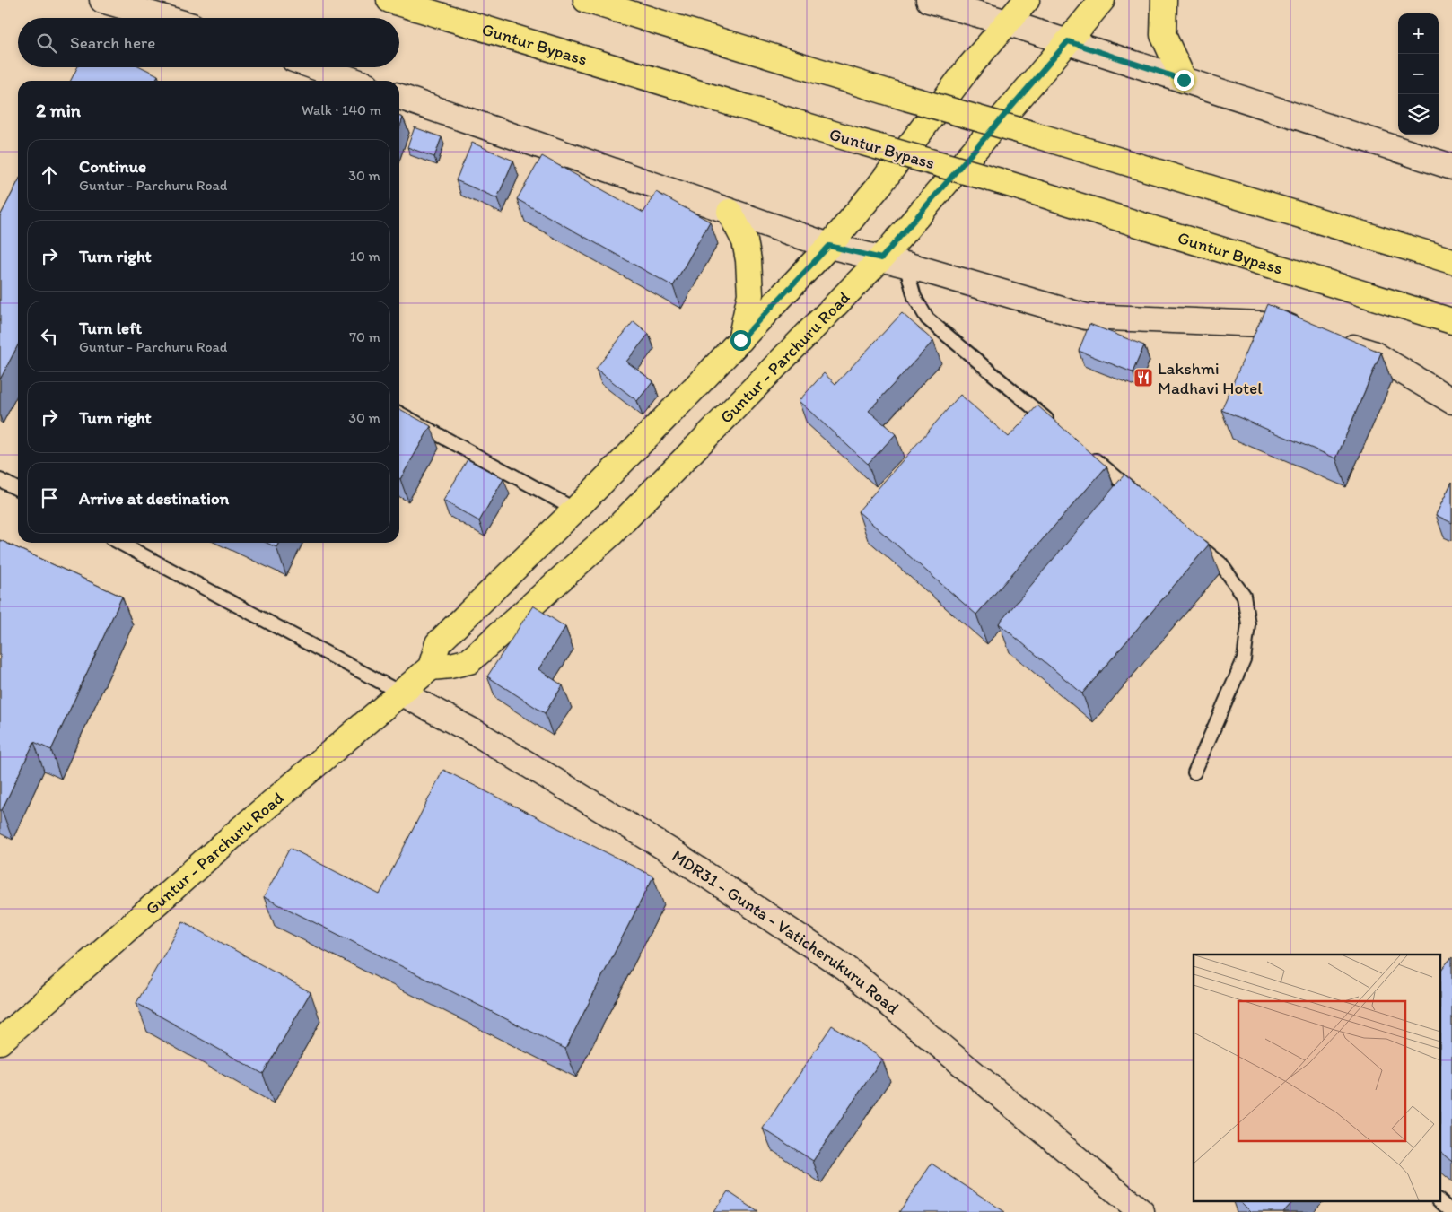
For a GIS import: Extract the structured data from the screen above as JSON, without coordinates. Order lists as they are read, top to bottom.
{
  "streets": {
    "main road": ["Guntur Bypass", "Guntur - Parchuru Road"],
    "street": ["MDR31 - Gunta - Vaticherukuru Road"]
  },
  "crossings": [
    ["Guntur - Parchuru Road", "MDR31 - Gunta - Vaticherukuru Road"]
  ],
  "places": {
    "restaurant": ["Lakshmi Madhavi Hotel"]
  },
  "page": {
    "map_buttons": ["+", "−"],
    "search": "Search here",
    "heading": ["2 min", "Walk · 140 m"],
    "list": [
      ["Continue", "Guntur - Parchuru Road", "30 m"],
      ["Turn right", "10 m"],
      ["Turn left", "Guntur - Parchuru Road", "70 m"],
      ["Turn right", "30 m"],
      "Arrive at destination"
    ]
  }
}
